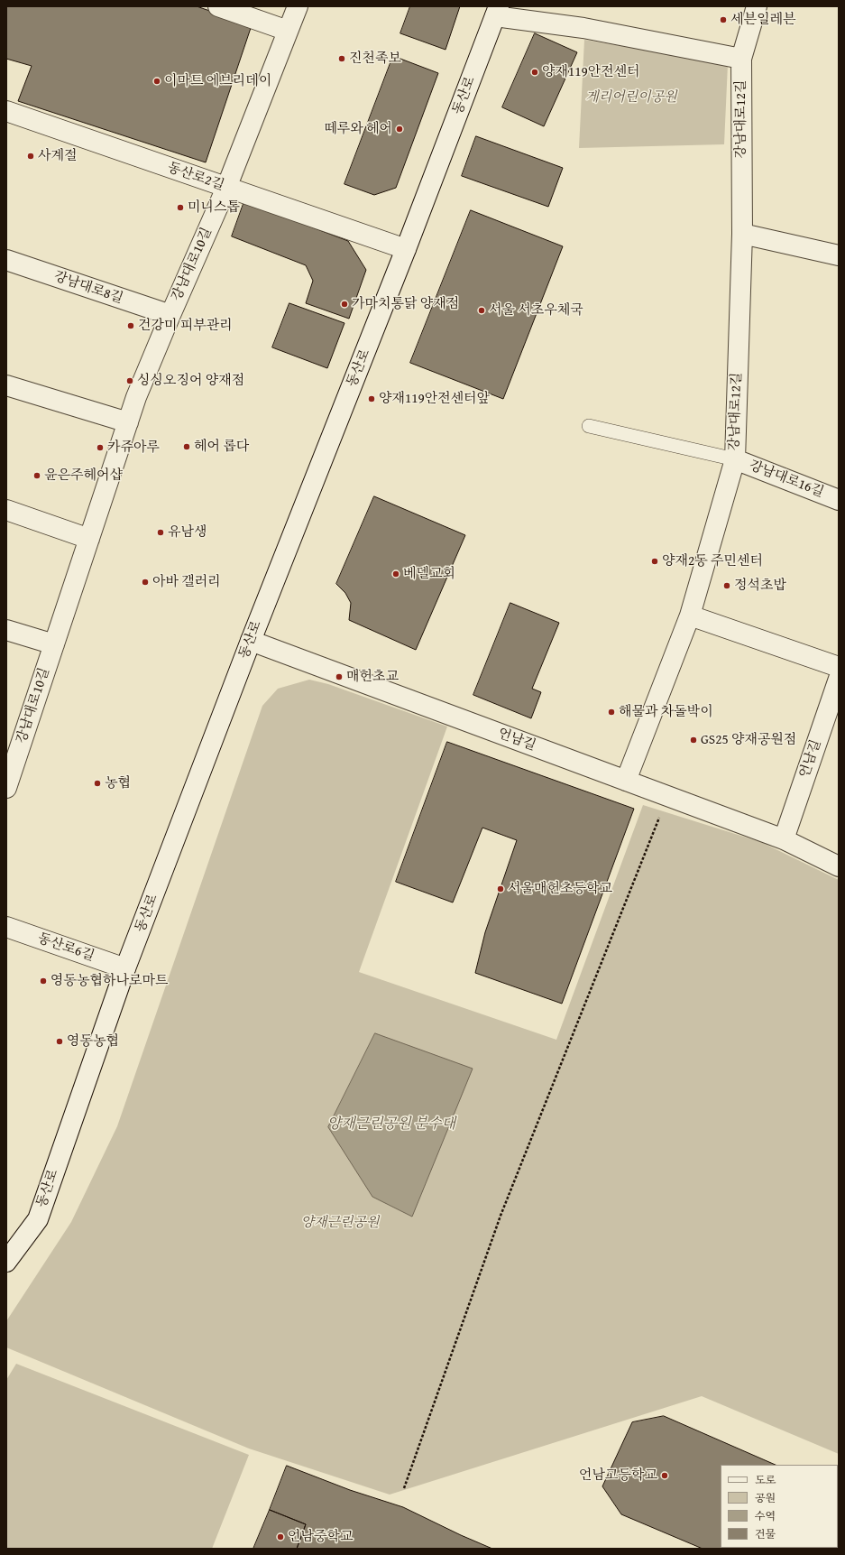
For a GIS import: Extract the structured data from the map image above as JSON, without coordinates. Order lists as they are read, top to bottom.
{
  "streets": {
    "street": [
      "동산로",
      "강남대로12길",
      "동산로2길",
      "강남대로10길",
      "강남대로8길",
      "강남대로16길",
      "언남길",
      "동산로6길"
    ]
  },
  "crossings": [
    ["동산로", "강남대로12길"],
    ["동산로", "동산로2길"],
    ["동산로", "언남길"],
    ["동산로", "동산로6길"],
    ["강남대로12길", "강남대로16길"],
    ["강남대로12길", "언남길"],
    ["동산로2길", "강남대로10길"],
    ["강남대로10길", "강남대로8길"]
  ],
  "water": ["양재근린공원 분수대"],
  "parks": ["게리어린이공원", "양재근린공원"],
  "places": [
    "세븐일레븐",
    "진천족보",
    "양재119안전센터",
    "이마트 에브리데이",
    "떼루와 헤어",
    "사계절",
    "미니스톱",
    "가마치통닭 양재점",
    "서울 서초우체국",
    "건강미 피부관리",
    "싱싱오징어 양재점",
    "양재119안전센터앞",
    "헤어 롭다",
    "카쥬아루",
    "윤은주헤어샵",
    "유남생",
    "양재2동 주민센터",
    "베델교회",
    "아바 갤러리",
    "정석초밥",
    "매헌초교",
    "해물과 차돌박이",
    "GS25 양재공원점",
    "농협",
    "서울매헌초등학교",
    "영동농협하나로마트",
    "영동농협",
    "언남고등학교",
    "언남중학교"
  ],
  "legend": [
    "도로",
    "공원",
    "수역",
    "건물"
  ]
}
